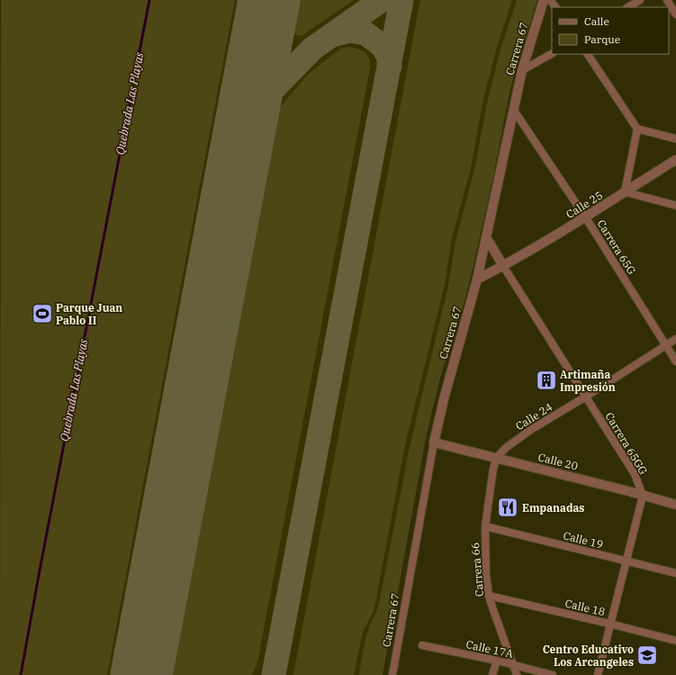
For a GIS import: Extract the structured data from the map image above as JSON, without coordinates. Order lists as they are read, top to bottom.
{
  "streets": {
    "street": [
      "Carrera 67",
      "Calle 25",
      "Carrera 65G",
      "Calle 24",
      "Carrera 65GG",
      "Calle 20",
      "Calle 19",
      "Carrera 66",
      "Calle 18",
      "Calle 17A"
    ]
  },
  "crossings": [
    ["Carrera 67", "Calle 25"],
    ["Carrera 67", "Carrera 65G"],
    ["Carrera 67", "Calle 20"],
    ["Calle 25", "Carrera 65G"],
    ["Calle 25", "Carrera 65GG"],
    ["Carrera 65G", "Calle 24"],
    ["Calle 24", "Carrera 65GG"],
    ["Calle 24", "Calle 20"],
    ["Calle 24", "Carrera 66"],
    ["Carrera 65GG", "Calle 20"],
    ["Calle 20", "Carrera 66"],
    ["Calle 19", "Carrera 66"],
    ["Carrera 66", "Calle 18"],
    ["Carrera 66", "Calle 17A"]
  ],
  "water": ["Quebrada Las Playas"],
  "places": {
    "sports": ["Parque Juan Pablo II"],
    "building": ["Artimaña Impresión"],
    "restaurant": ["Empanadas"],
    "school or university": ["Centro Educativo Los Arcangeles"]
  },
  "legend": ["Calle", "Parque"]
}
